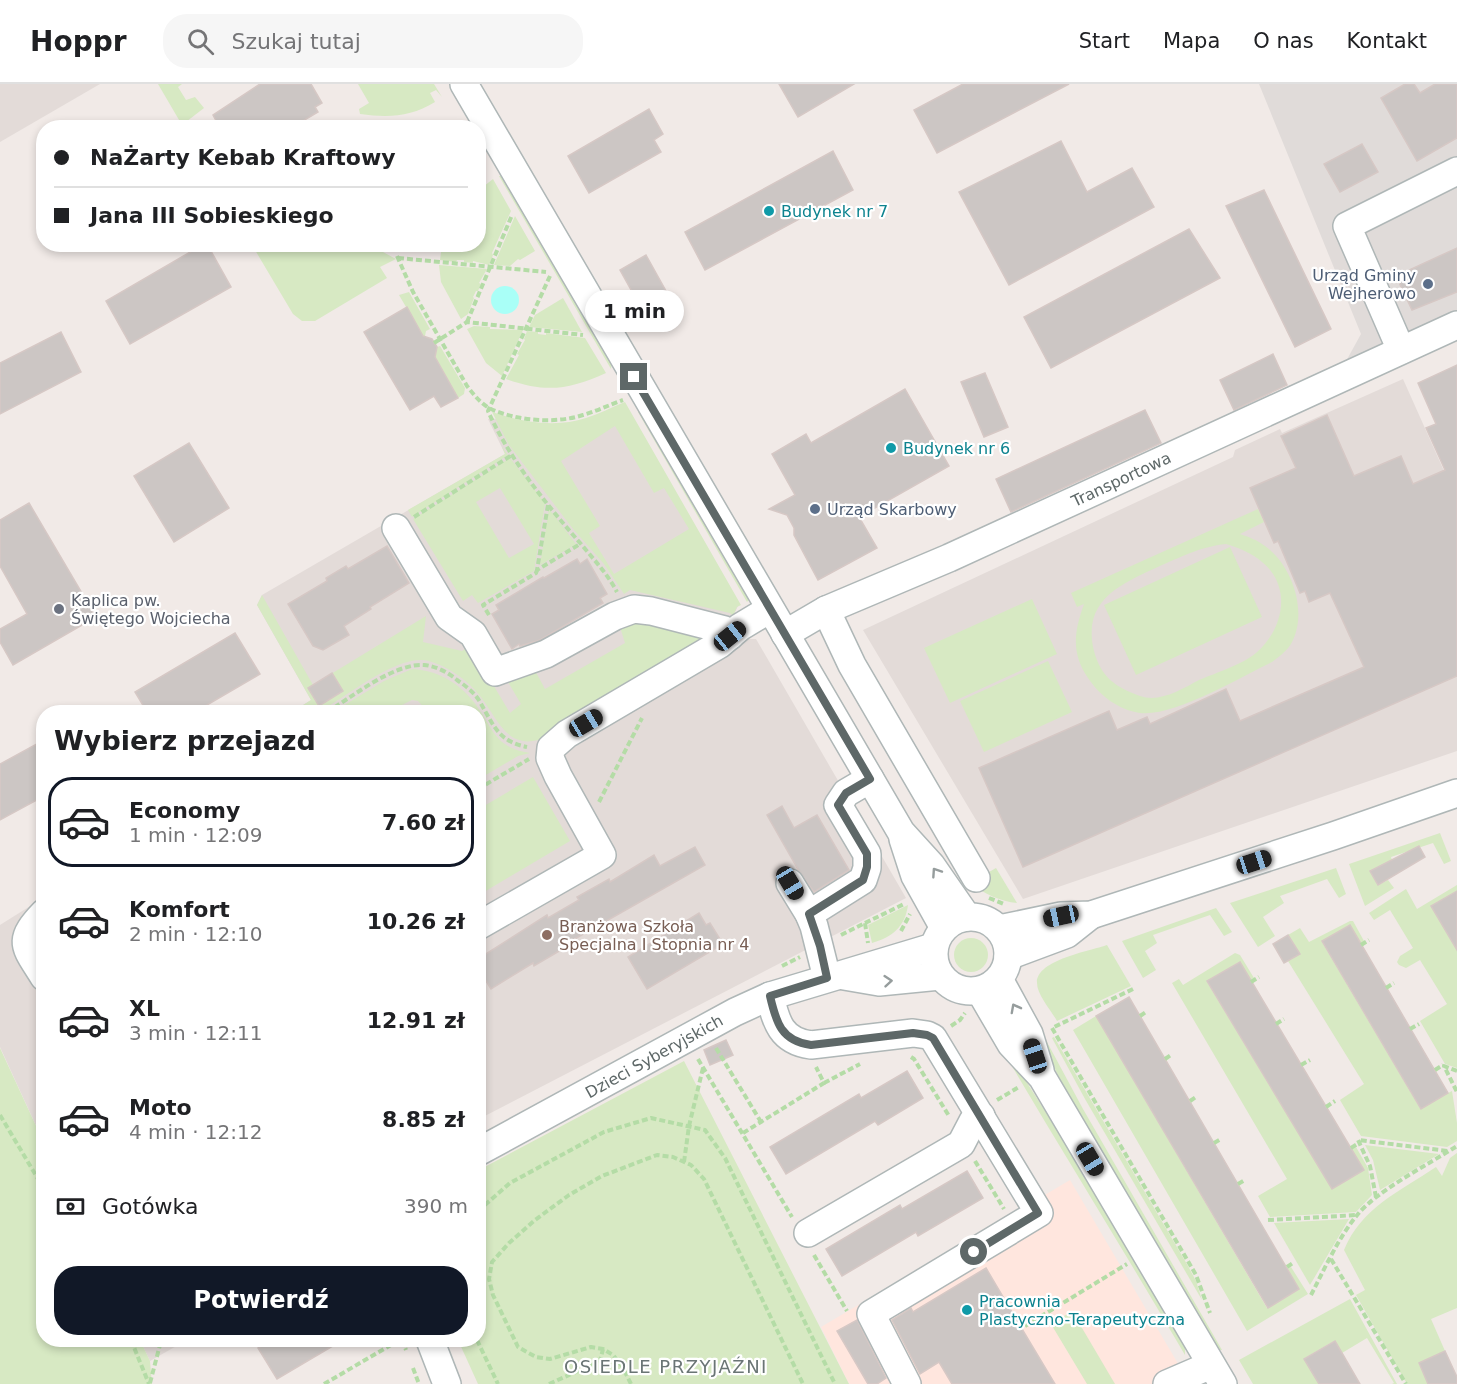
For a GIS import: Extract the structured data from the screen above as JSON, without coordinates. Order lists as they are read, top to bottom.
{
  "streets": {
    "street": ["Transportowa", "Dzieci Syberyjskich"]
  },
  "districts": ["OSIEDLE PRZYJAŹNI"],
  "places": [
    "Budynek nr 7",
    "Urząd Gminy Wejherowo",
    "Budynek nr 6",
    "Urząd Skarbowy",
    "Kaplica pw. Świętego Wojciecha",
    "Branżowa Szkoła Specjalna I Stopnia nr 4",
    "Pracownia Plastyczno-Terapeutyczna"
  ],
  "page": {
    "header": "Hoppr",
    "search": "Szukaj tutaj",
    "nav": [
      "Start",
      "Mapa",
      "O nas",
      "Kontakt"
    ],
    "banner": ["NaŻarty Kebab Kraftowy", "Jana III Sobieskiego"],
    "bubble": "1 min",
    "heading": "Wybierz przejazd",
    "list": [
      {
        "name": "Economy",
        "note": "1 min · 12:09",
        "value": "7.60 zł"
      },
      {
        "name": "Komfort",
        "note": "2 min · 12:10",
        "value": "10.26 zł"
      },
      {
        "name": "XL",
        "note": "3 min · 12:11",
        "value": "12.91 zł"
      },
      {
        "name": "Moto",
        "note": "4 min · 12:12",
        "value": "8.85 zł"
      }
    ],
    "pay": ["Gotówka", "390 m"],
    "buttons": "Potwierdź"
  }
}
